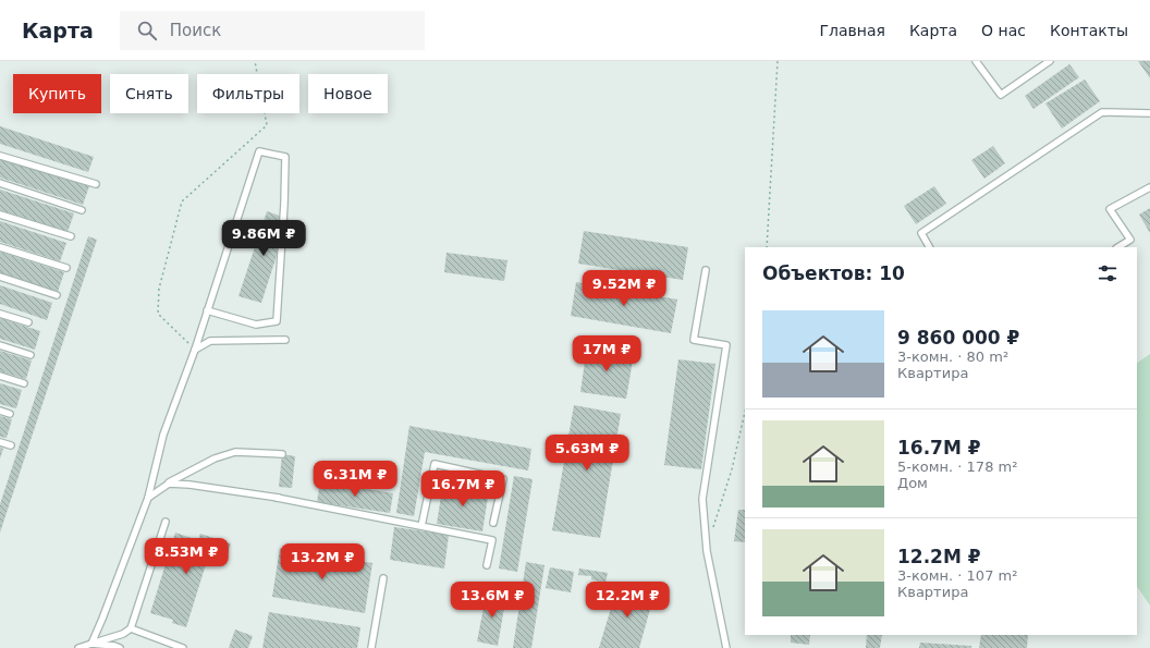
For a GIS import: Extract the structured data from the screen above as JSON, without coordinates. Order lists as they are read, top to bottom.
{
  "page": {
    "header": "Карта",
    "search": "Поиск",
    "nav": [
      "Главная",
      "Карта",
      "О нас",
      "Контакты"
    ],
    "chip": [
      "Купить",
      "Снять",
      "Фильтры",
      "Новое"
    ],
    "price": [
      "9.86M ₽",
      "9.52M ₽",
      "17M ₽",
      "5.63M ₽",
      "6.31M ₽",
      "16.7M ₽",
      "8.53M ₽",
      "13.2M ₽",
      "13.6M ₽",
      "12.2M ₽"
    ],
    "heading": "Объектов: 10",
    "list": [
      {
        "name": "9 860 000 ₽",
        "note": "3-комн. · 80 m² · Квартира"
      },
      {
        "name": "16.7M ₽",
        "note": "5-комн. · 178 m² · Дом"
      },
      {
        "name": "12.2M ₽",
        "note": "3-комн. · 107 m² · Квартира"
      }
    ]
  }
}
